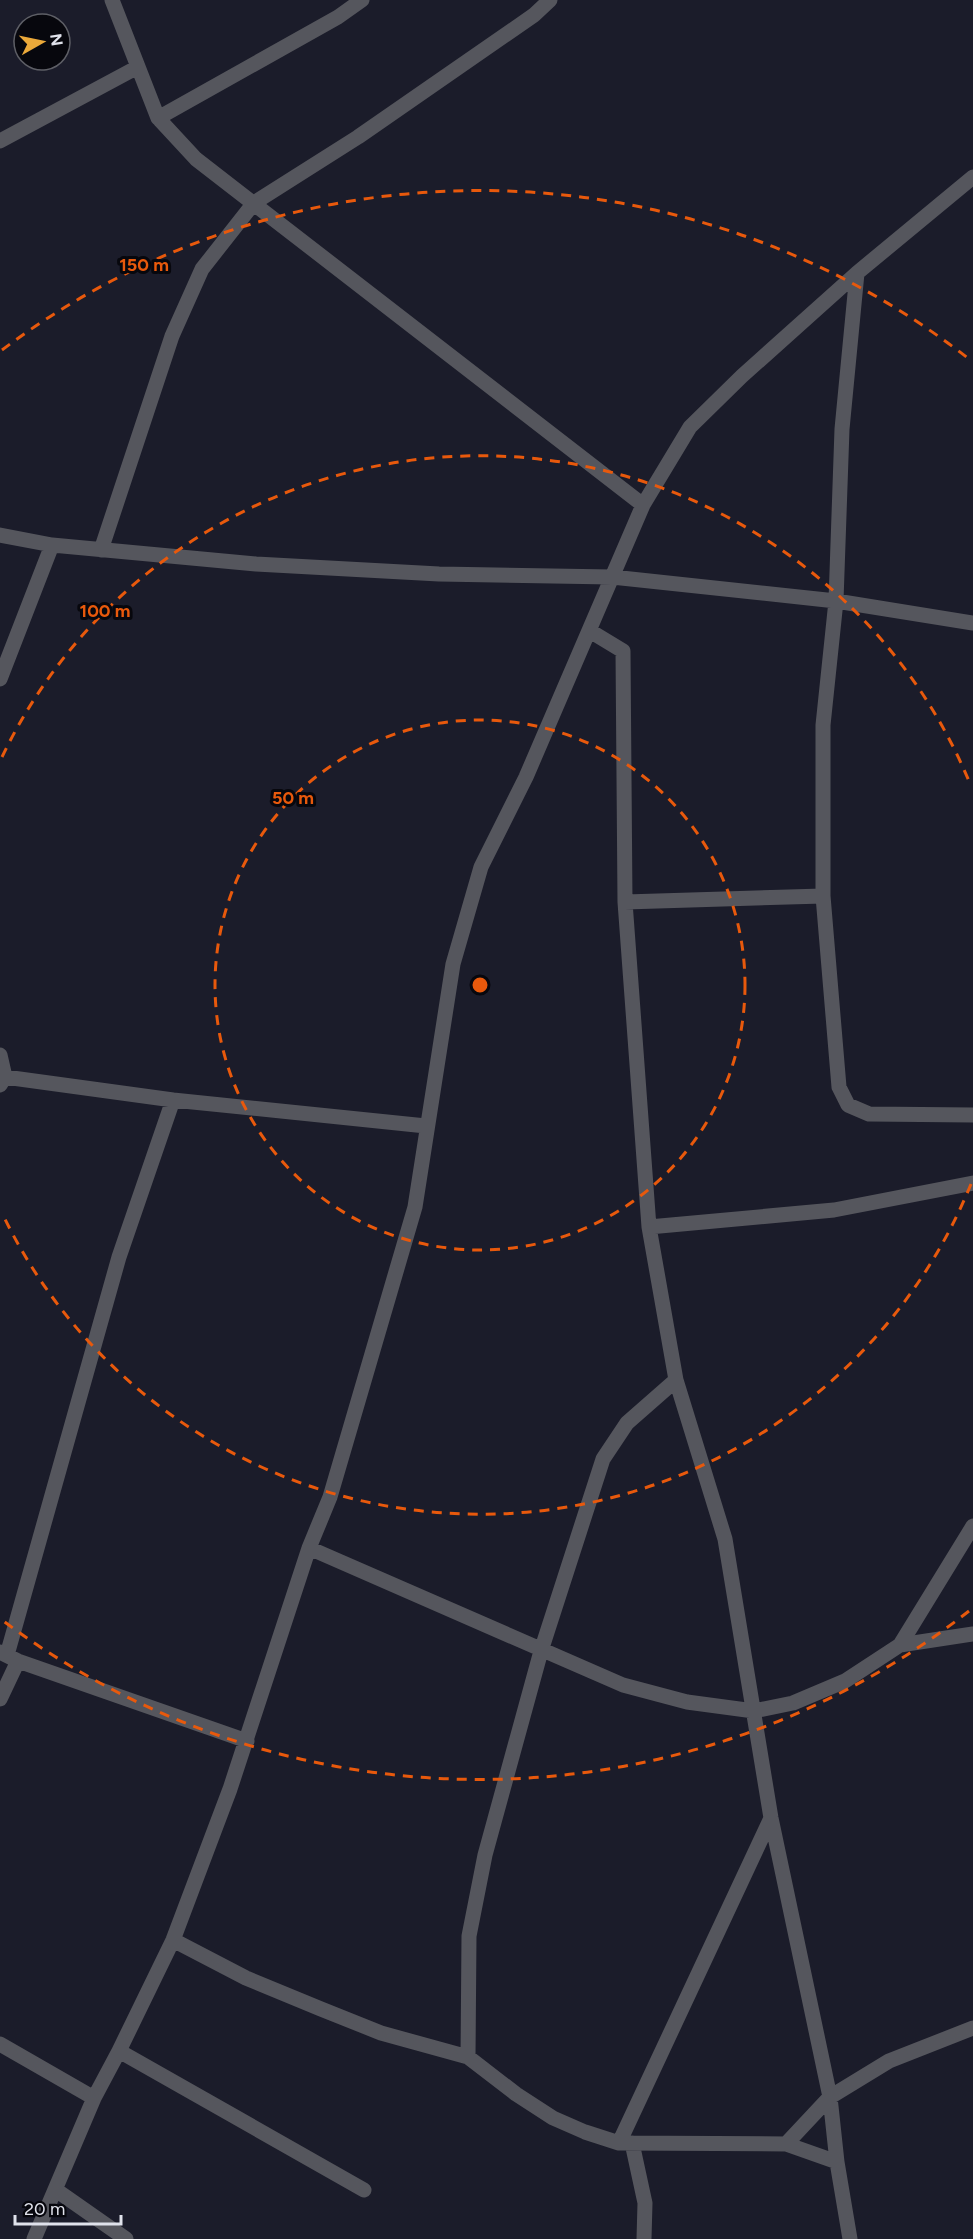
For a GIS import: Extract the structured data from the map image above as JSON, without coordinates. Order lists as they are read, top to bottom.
{
  "scale_bar": "20 m",
  "north": "right",
  "rings": ["150 m", "100 m", "50 m"]
}
